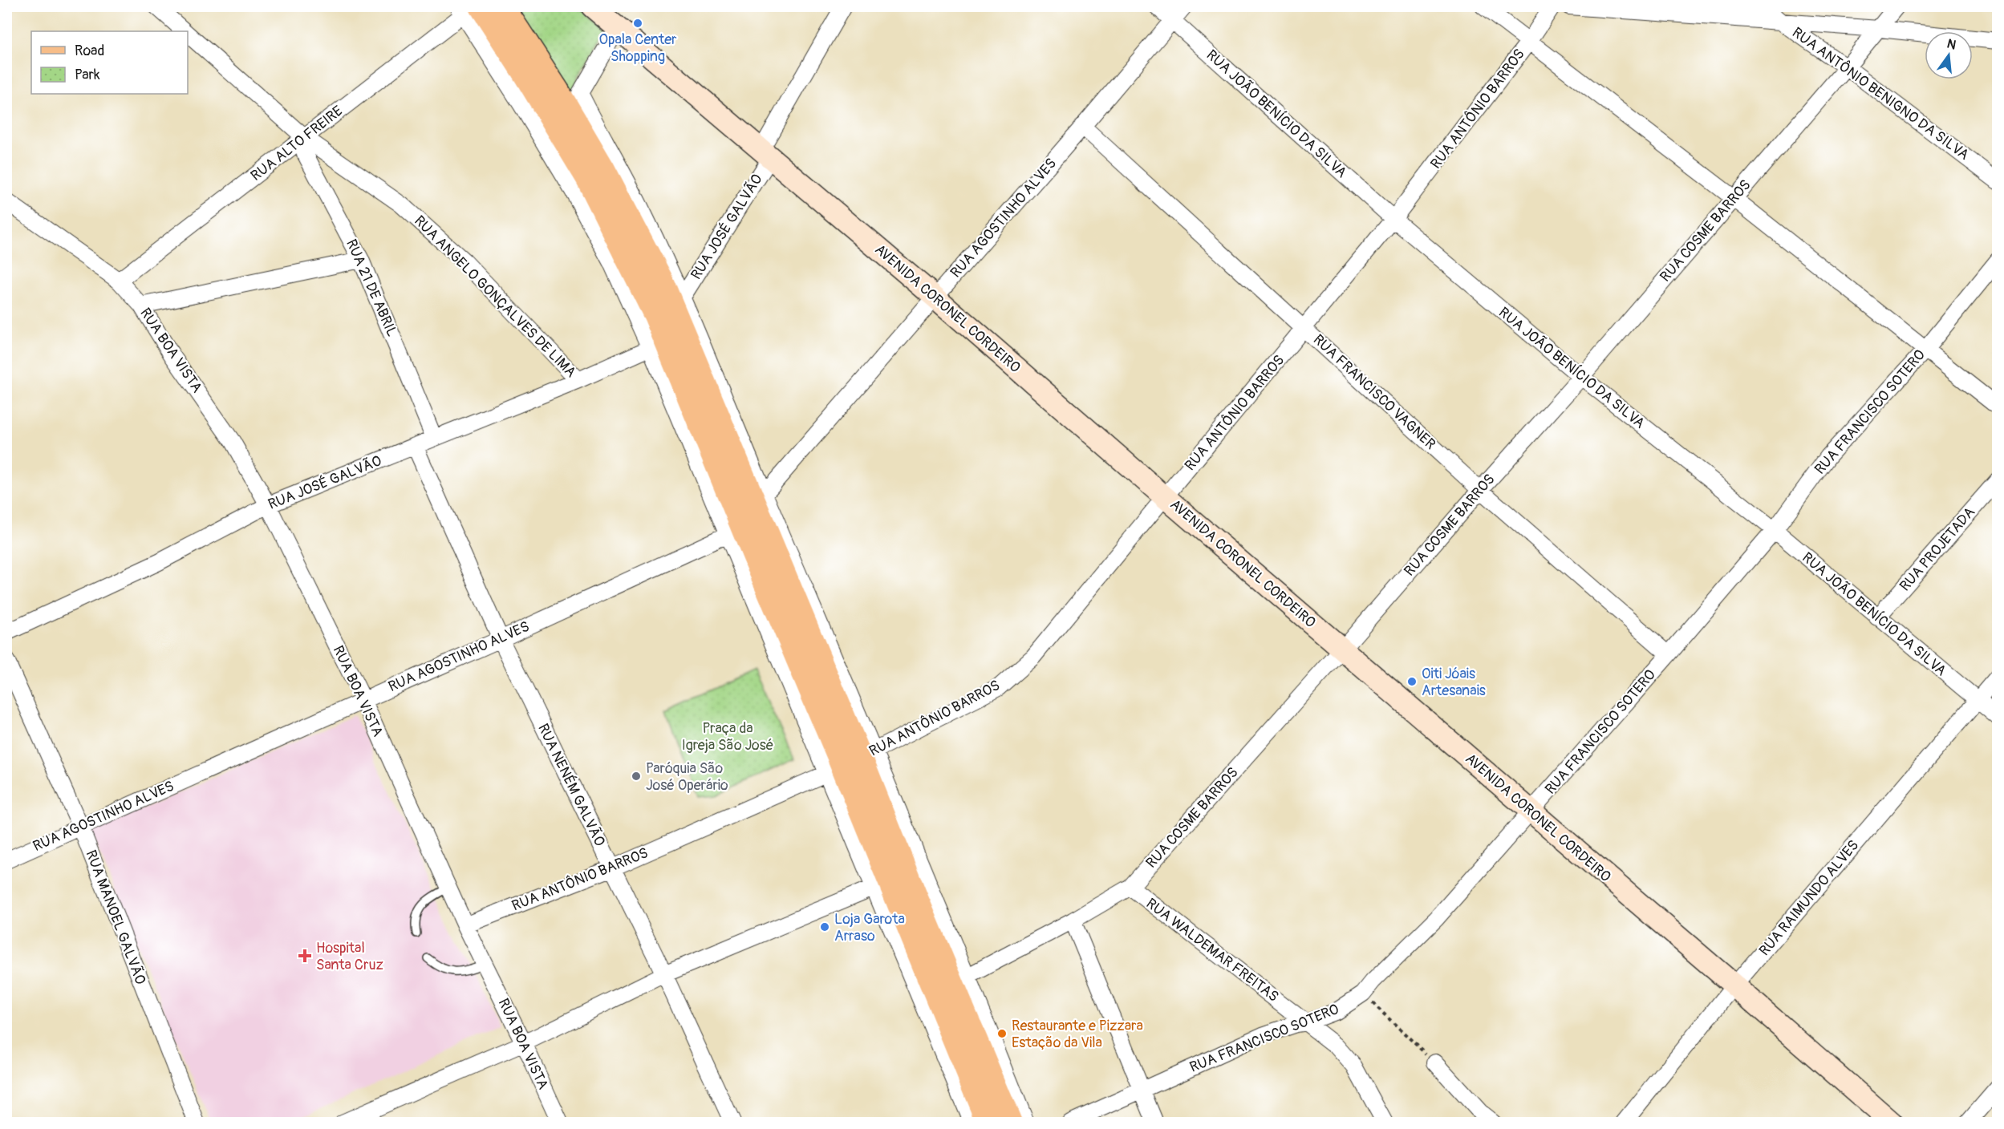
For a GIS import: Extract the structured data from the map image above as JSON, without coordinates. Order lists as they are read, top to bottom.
{
  "streets": {
    "street": [
      "RUA ANTÔNIO BENIGNO DA SILVA",
      "RUA ANTÔNIO BARROS",
      "RUA JOÃO BENÍCIO DA SILVA",
      "RUA ALTO FREIRE",
      "RUA AGOSTINHO ALVES",
      "RUA JOSÉ GALVÃO",
      "RUA COSME BARROS",
      "RUA 21 DE ABRIL",
      "RUA ANGELO GONÇALVES DE LIMA",
      "AVENIDA CORONEL CORDEIRO",
      "RUA BOA VISTA",
      "RUA FRANCISCO VAGNER",
      "RUA FRANCISCO SOTERO",
      "RUA PROJETADA",
      "RUA NENÉM GALVÃO",
      "RUA RAIMUNDO ALVES",
      "RUA MANOEL GALVÃO",
      "RUA WALDEMAR FREITAS"
    ]
  },
  "crossings": [
    ["RUA ANTÔNIO BENIGNO DA SILVA", "RUA COSME BARROS"],
    ["RUA ANTÔNIO BARROS", "RUA JOÃO BENÍCIO DA SILVA"],
    ["RUA ANTÔNIO BARROS", "AVENIDA CORONEL CORDEIRO"],
    ["RUA ANTÔNIO BARROS", "RUA BOA VISTA"],
    ["RUA ANTÔNIO BARROS", "RUA FRANCISCO VAGNER"],
    ["RUA ANTÔNIO BARROS", "RUA NENÉM GALVÃO"],
    ["RUA JOÃO BENÍCIO DA SILVA", "RUA AGOSTINHO ALVES"],
    ["RUA JOÃO BENÍCIO DA SILVA", "RUA COSME BARROS"],
    ["RUA JOÃO BENÍCIO DA SILVA", "RUA FRANCISCO SOTERO"],
    ["RUA JOÃO BENÍCIO DA SILVA", "RUA PROJETADA"],
    ["RUA JOÃO BENÍCIO DA SILVA", "RUA RAIMUNDO ALVES"],
    ["RUA ALTO FREIRE", "RUA 21 DE ABRIL"],
    ["RUA ALTO FREIRE", "RUA ANGELO GONÇALVES DE LIMA"],
    ["RUA ALTO FREIRE", "RUA BOA VISTA"],
    ["RUA AGOSTINHO ALVES", "AVENIDA CORONEL CORDEIRO"],
    ["RUA AGOSTINHO ALVES", "RUA BOA VISTA"],
    ["RUA AGOSTINHO ALVES", "RUA FRANCISCO VAGNER"],
    ["RUA AGOSTINHO ALVES", "RUA NENÉM GALVÃO"],
    ["RUA AGOSTINHO ALVES", "RUA MANOEL GALVÃO"],
    ["RUA JOSÉ GALVÃO", "RUA 21 DE ABRIL"],
    ["RUA JOSÉ GALVÃO", "RUA ANGELO GONÇALVES DE LIMA"],
    ["RUA JOSÉ GALVÃO", "AVENIDA CORONEL CORDEIRO"],
    ["RUA JOSÉ GALVÃO", "RUA BOA VISTA"],
    ["RUA JOSÉ GALVÃO", "RUA NENÉM GALVÃO"],
    ["RUA COSME BARROS", "AVENIDA CORONEL CORDEIRO"],
    ["RUA COSME BARROS", "RUA FRANCISCO VAGNER"],
    ["RUA COSME BARROS", "RUA WALDEMAR FREITAS"],
    ["RUA 21 DE ABRIL", "RUA ANGELO GONÇALVES DE LIMA"],
    ["AVENIDA CORONEL CORDEIRO", "RUA FRANCISCO SOTERO"],
    ["AVENIDA CORONEL CORDEIRO", "RUA RAIMUNDO ALVES"],
    ["RUA FRANCISCO VAGNER", "RUA FRANCISCO SOTERO"],
    ["RUA FRANCISCO SOTERO", "RUA WALDEMAR FREITAS"]
  ],
  "parks": ["Praça da Igreja São José"],
  "places": {
    "other": [
      "Opala Center Shopping",
      "Oiti Jóais Artesanais",
      "Paróquia São José Operário",
      "Loja Garota Arraso",
      "Restaurante e Pizzara Estação da Vila"
    ],
    "health": ["Hospital Santa Cruz"]
  },
  "legend": ["Road", "Park"],
  "north": "top"
}
